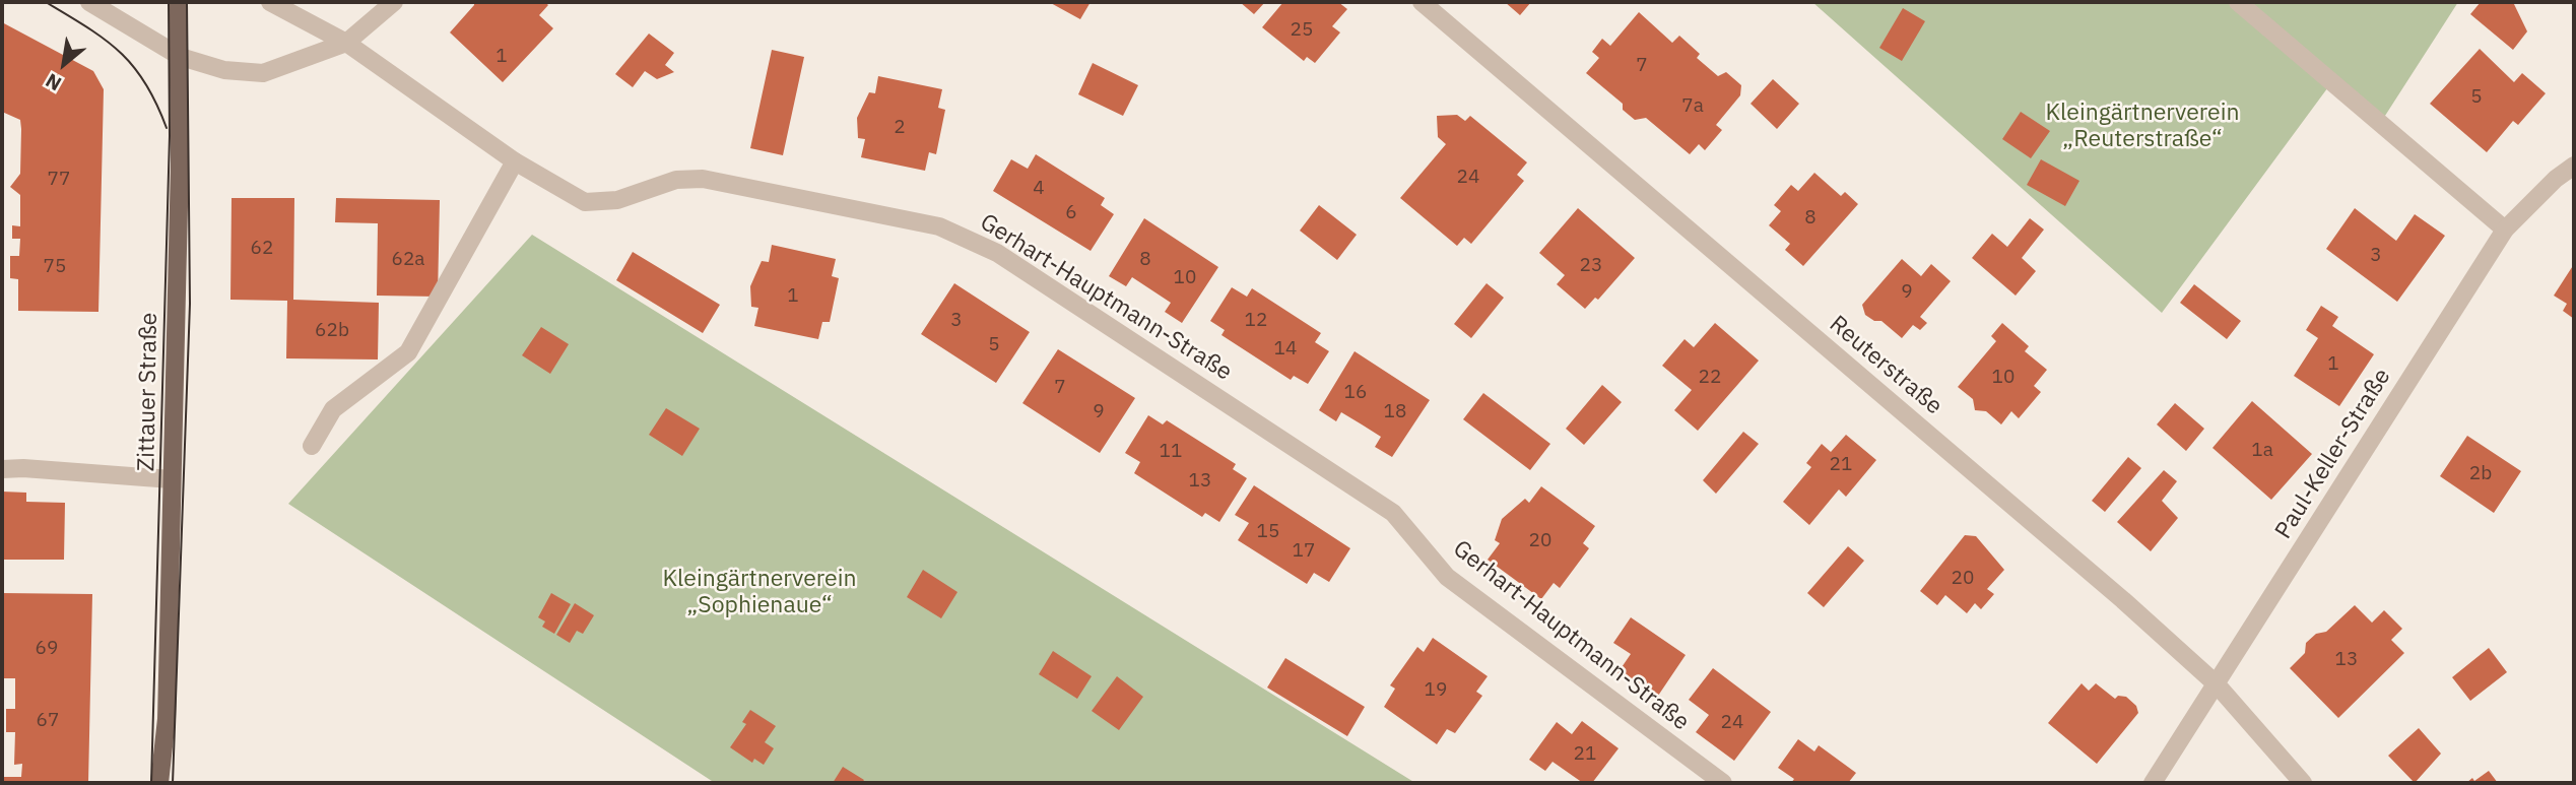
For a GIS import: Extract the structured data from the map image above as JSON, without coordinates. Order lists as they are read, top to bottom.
{
  "streets": {
    "main road": ["Zittauer Straße"],
    "street": ["Gerhart-Hauptmann-Straße", "Reuterstraße", "Paul-Keller-Straße"]
  },
  "crossings": [
    ["Reuterstraße", "Paul-Keller-Straße"]
  ],
  "parks": ["Kleingärtnerverein „Reuterstraße“", "Kleingärtnerverein „Sophienaue“"],
  "house_numbers": [
    "25",
    "1",
    "7",
    "5",
    "7a",
    "2",
    "24",
    "77",
    "4",
    "6",
    "8",
    "62",
    "3",
    "62a",
    "8",
    "23",
    "75",
    "10",
    "9",
    "1",
    "3",
    "12",
    "62b",
    "5",
    "14",
    "1",
    "22",
    "10",
    "7",
    "16",
    "9",
    "18",
    "1a",
    "11",
    "21",
    "2b",
    "13",
    "15",
    "20",
    "17",
    "20",
    "69",
    "13",
    "19",
    "67",
    "24",
    "21"
  ],
  "north": "bottom left"
}
